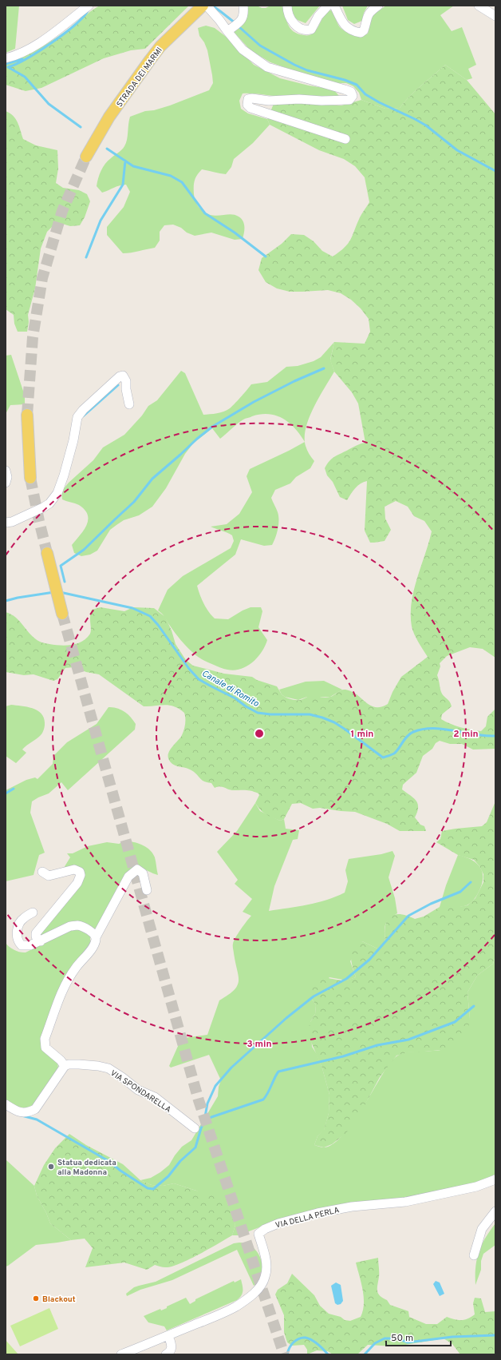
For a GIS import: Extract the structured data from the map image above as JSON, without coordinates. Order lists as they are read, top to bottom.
{
  "streets": {
    "main road": ["STRADA DEI MARMI"],
    "street": ["VIA SPONDARELLA", "VIA DELLA PERLA"]
  },
  "water": ["Canale di Romito"],
  "places": ["Statua dedicata alla Madonna", "Blackout"],
  "scale_bar": "50 m",
  "rings": ["1 min", "2 min", "3 min"]
}
